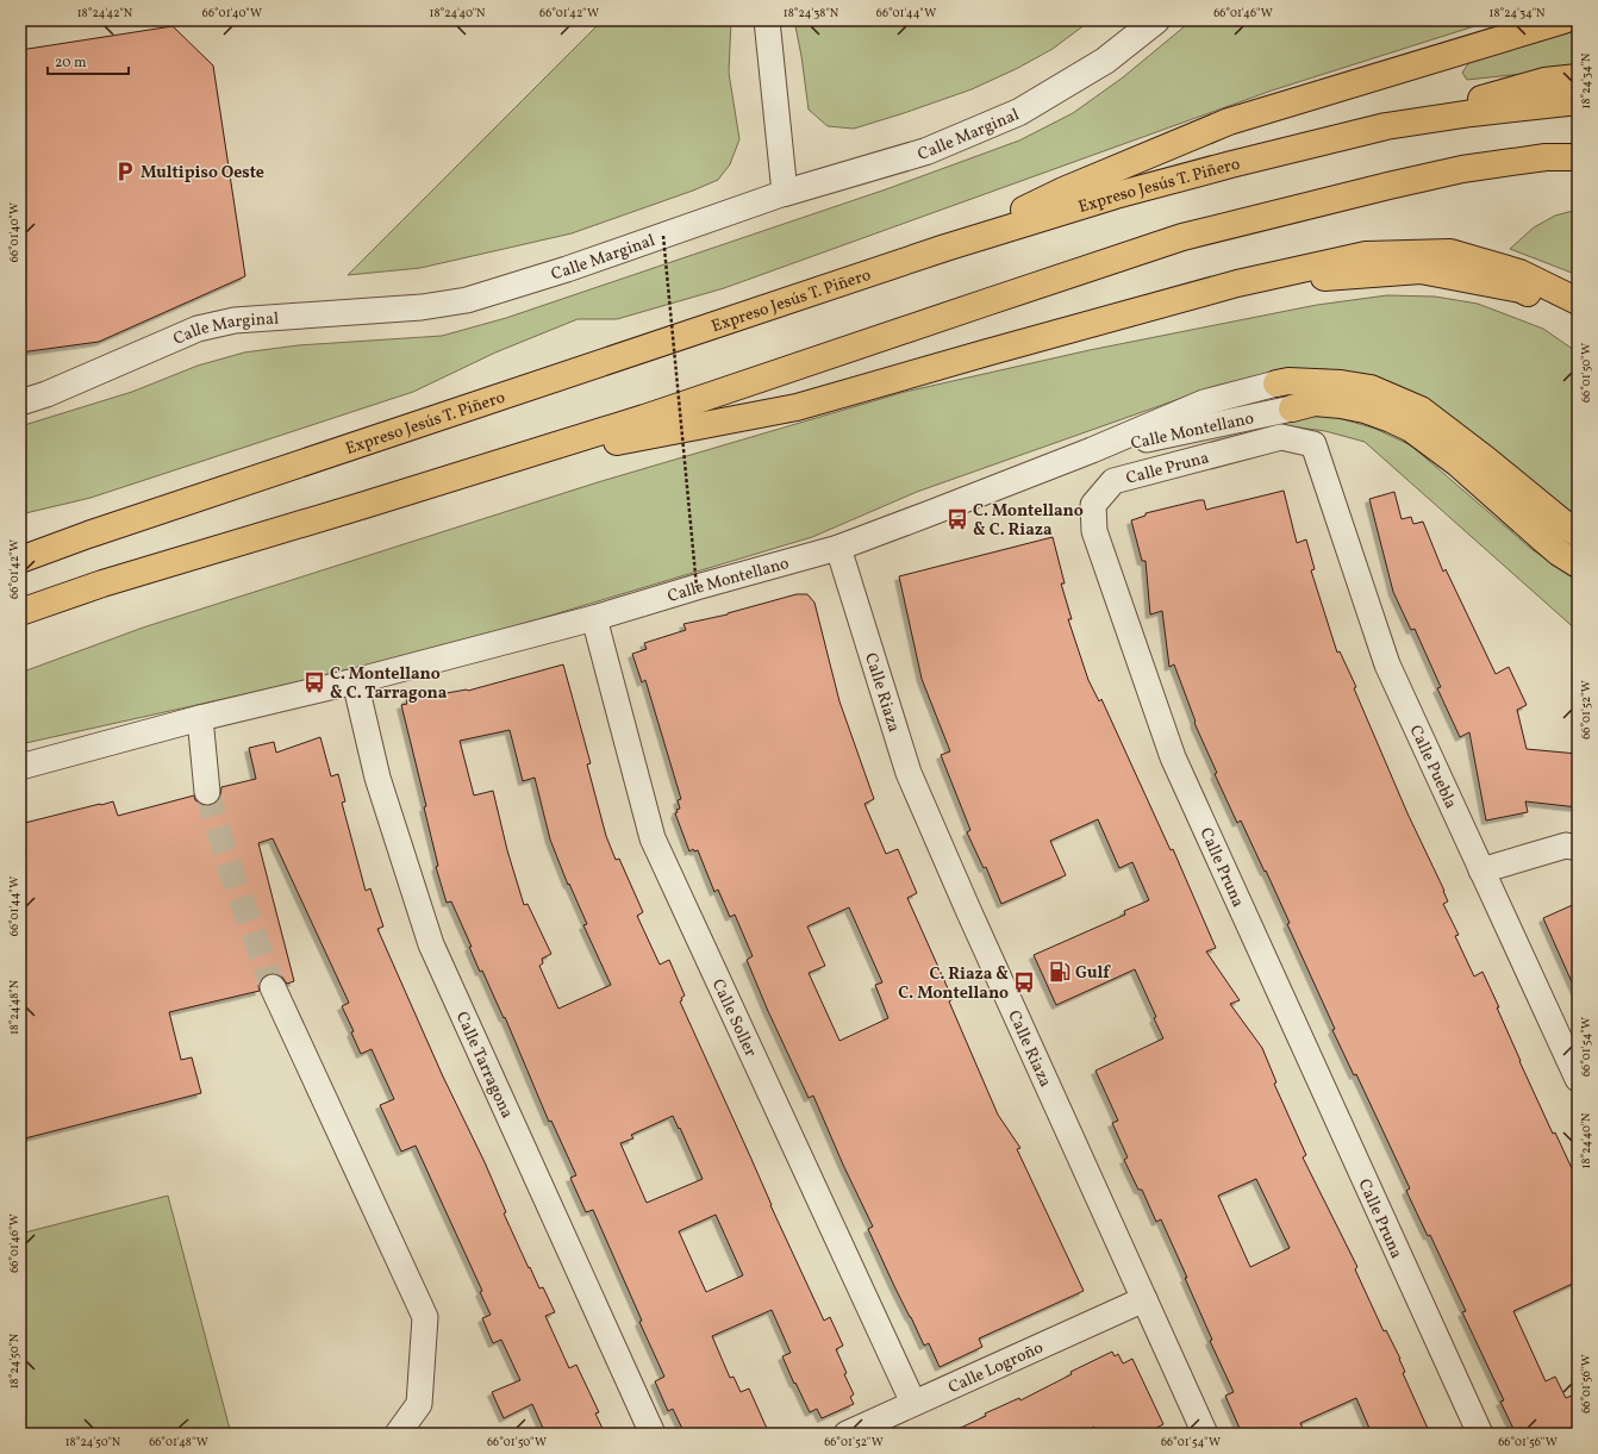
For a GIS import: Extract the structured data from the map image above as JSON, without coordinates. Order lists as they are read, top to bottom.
{
  "streets": {
    "highway": ["Expreso Jesús T. Piñero"],
    "street": [
      "Calle Marginal",
      "Calle Montellano",
      "Calle Pruna",
      "Calle Riaza",
      "Calle Puebla",
      "Calle Soller",
      "Calle Tarragona",
      "Calle Logroño"
    ]
  },
  "crossings": [
    ["Calle Montellano", "Calle Riaza"],
    ["Calle Montellano", "Calle Soller"],
    ["Calle Montellano", "Calle Tarragona"],
    ["Calle Pruna", "Calle Puebla"],
    ["Calle Riaza", "Calle Logroño"],
    ["Calle Soller", "Calle Logroño"]
  ],
  "places": {
    "parking": ["Multipiso Oeste"],
    "bus stop": ["C. Montellano & C. Riaza", "C. Montellano & C. Tarragona", "C. Riaza & C. Montellano"],
    "fuel station": ["Gulf"]
  },
  "scale_bar": "20 m",
  "coordinates": [
    "18°24'42\"N",
    "66°01'40\"W",
    "18°24'40\"N",
    "66°01'42\"W",
    "18°24'38\"N",
    "66°01'44\"W",
    "66°01'46\"W",
    "18°24'34\"N",
    "66°01'50\"W",
    "66°01'52\"W",
    "18°24'48\"N",
    "66°01'54\"W",
    "18°24'50\"N",
    "66°01'56\"W",
    "66°01'48\"W"
  ]
}
